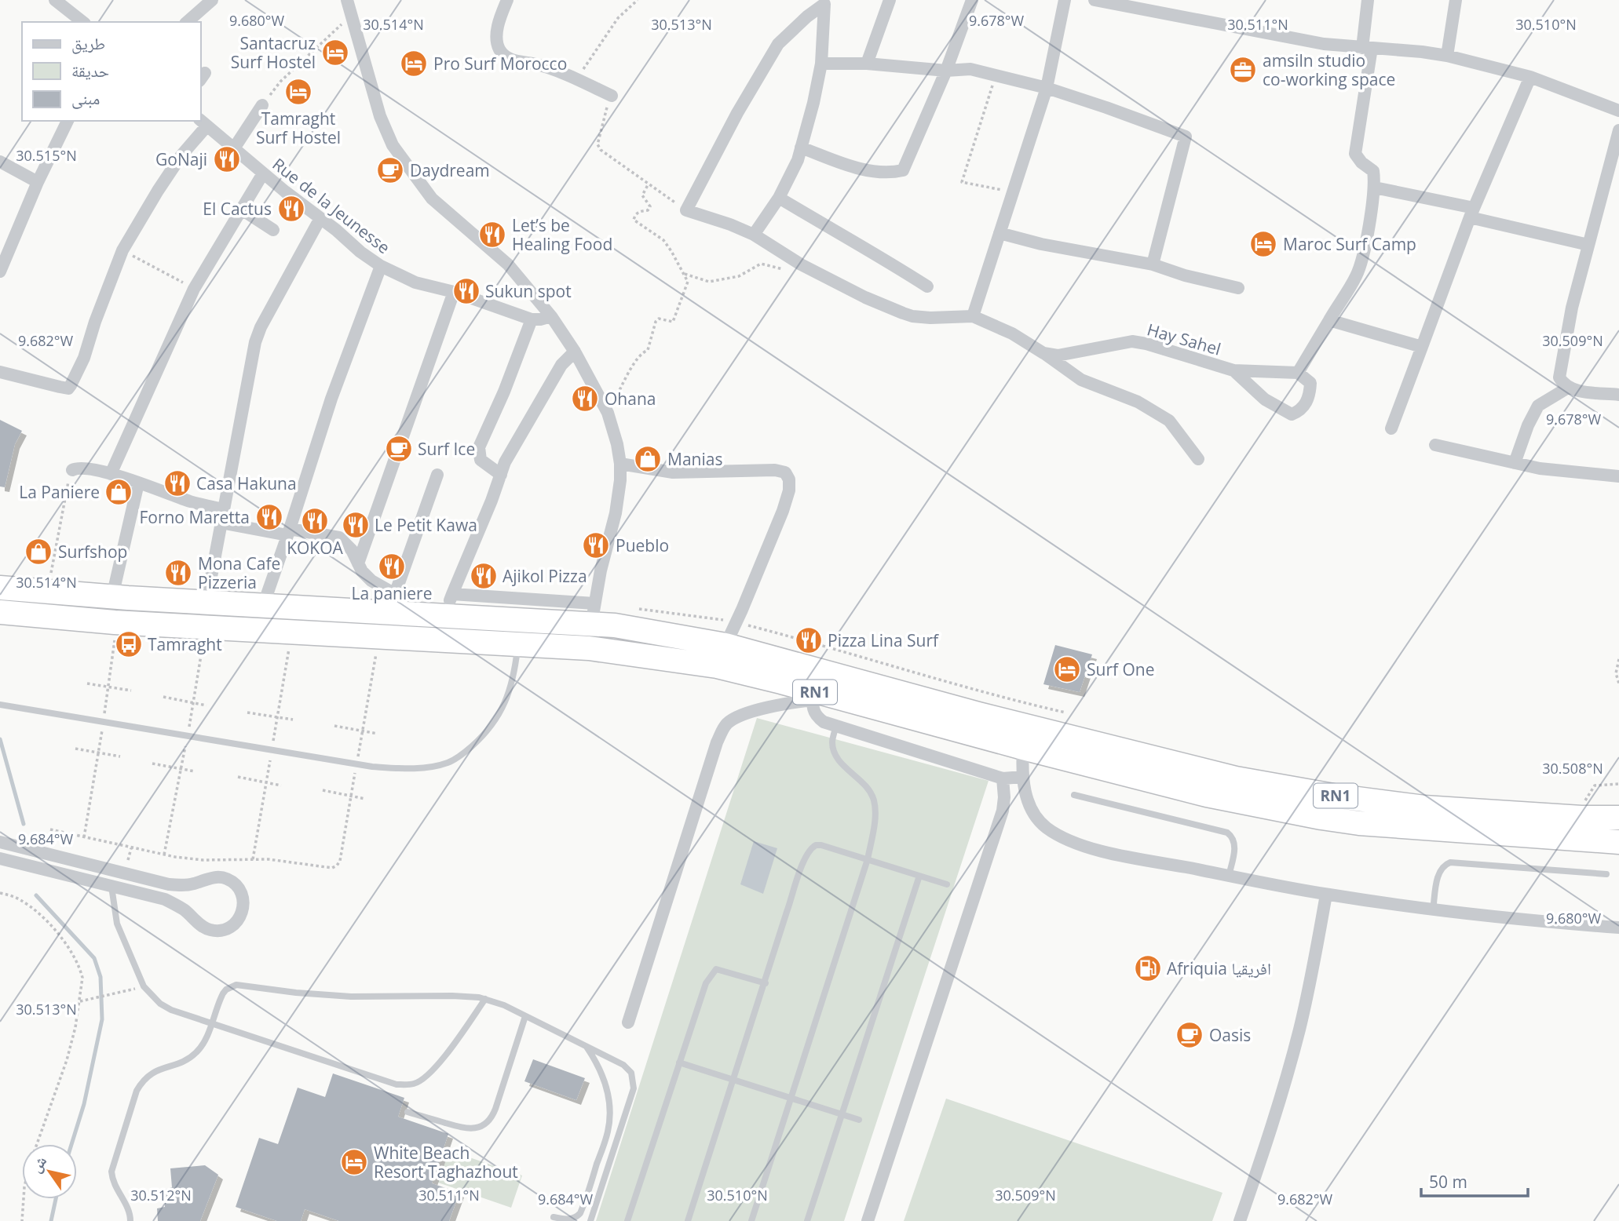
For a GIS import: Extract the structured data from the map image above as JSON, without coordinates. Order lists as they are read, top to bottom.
{
  "streets": {
    "highway": ["RN1"],
    "street": ["Rue de la Jeunesse", "Hay Sahel"]
  },
  "places": {
    "hotel": [
      "Santacruz Surf Hostel",
      "Pro Surf Morocco",
      "Tamraght Surf Hostel",
      "Maroc Surf Camp",
      "Surf One",
      "White Beach Resort Taghazhout"
    ],
    "office": ["amsiln studio co-working space"],
    "restaurant": [
      "GoNaji",
      "El Cactus",
      "Let’s be Healing Food",
      "Sukun spot",
      "Ohana",
      "Casa Hakuna",
      "Forno Maretta",
      "KOKOA",
      "Le Petit Kawa",
      "Pueblo",
      "La paniere",
      "Mona Cafe Pizzeria",
      "Ajikol Pizza",
      "Pizza Lina Surf"
    ],
    "cafe": ["Daydream", "Surf Ice", "Oasis"],
    "shop": ["Manias", "La Paniere", "Surfshop"],
    "bus stop": ["Tamraght"],
    "fuel station": ["Afriquia افريقيا"]
  },
  "legend": ["طريق", "حديقة", "مبنى"],
  "scale_bar": "50 m",
  "north": "top left",
  "coordinates": [
    "9.680°W",
    "9.678°W",
    "30.514°N",
    "30.513°N",
    "30.511°N",
    "30.510°N",
    "30.515°N",
    "9.682°W",
    "30.509°N",
    "30.508°N",
    "9.684°W",
    "30.512°N"
  ]
}
